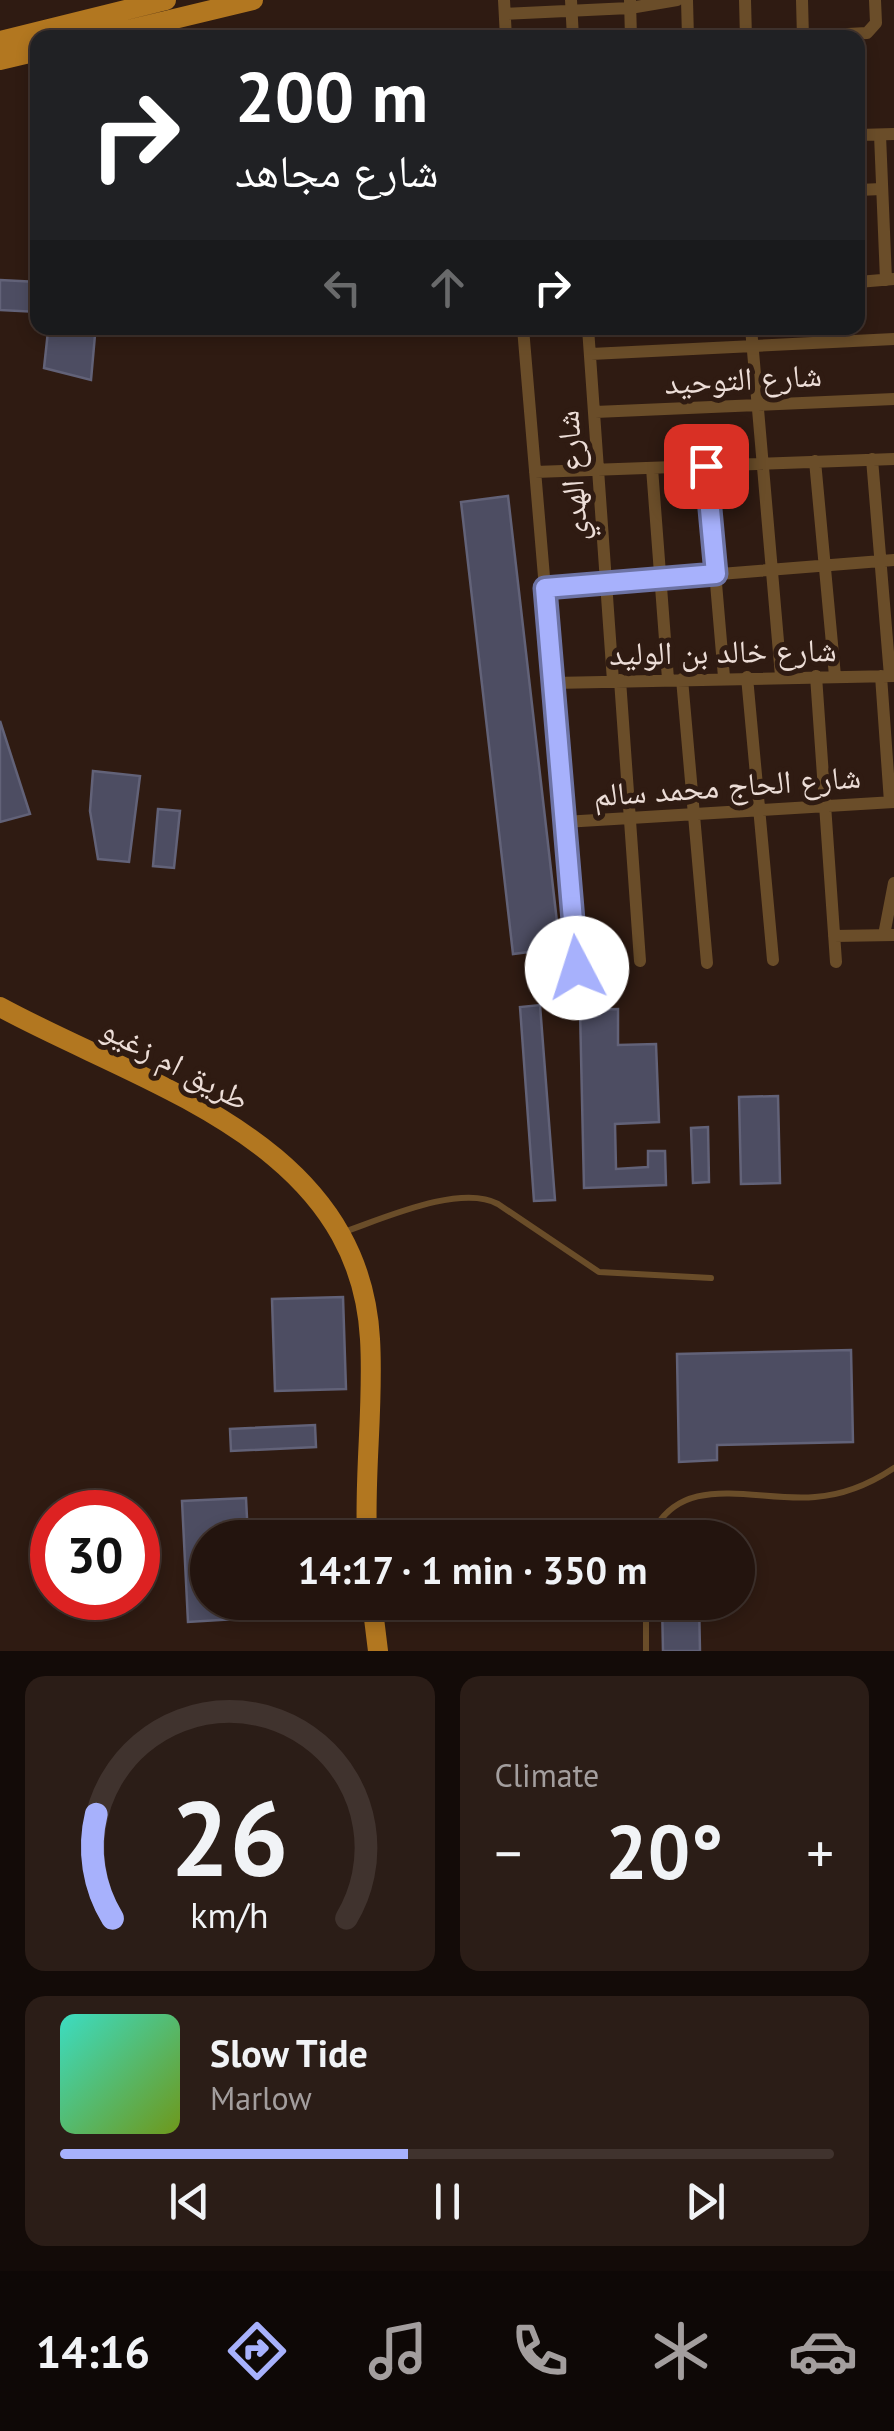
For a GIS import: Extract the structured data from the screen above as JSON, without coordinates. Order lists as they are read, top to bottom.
{
  "streets": {
    "main road": ["طريق ام زغيو"],
    "street": [
      "شارع التوحيد",
      "شارع الهدي",
      "شارع خالد بن الوليد",
      "شارع الحاج محمد سالم"
    ]
  },
  "crossings": [
    ["شارع التوحيد", "شارع الهدي"],
    ["شارع الهدي", "شارع خالد بن الوليد"],
    ["شارع الهدي", "شارع الحاج محمد سالم"]
  ],
  "page": {
    "turn": ["200 m", "شارع مجاهد"],
    "limit": "30",
    "trip": "14:17 · 1 min · 350 m",
    "tile": "Climate",
    "heat": ["−", "20°", "+"],
    "song": ["Slow Tide", "Marlow"],
    "tabs": "14:16",
    "gauge": ["26", "km/h"]
  }
}
